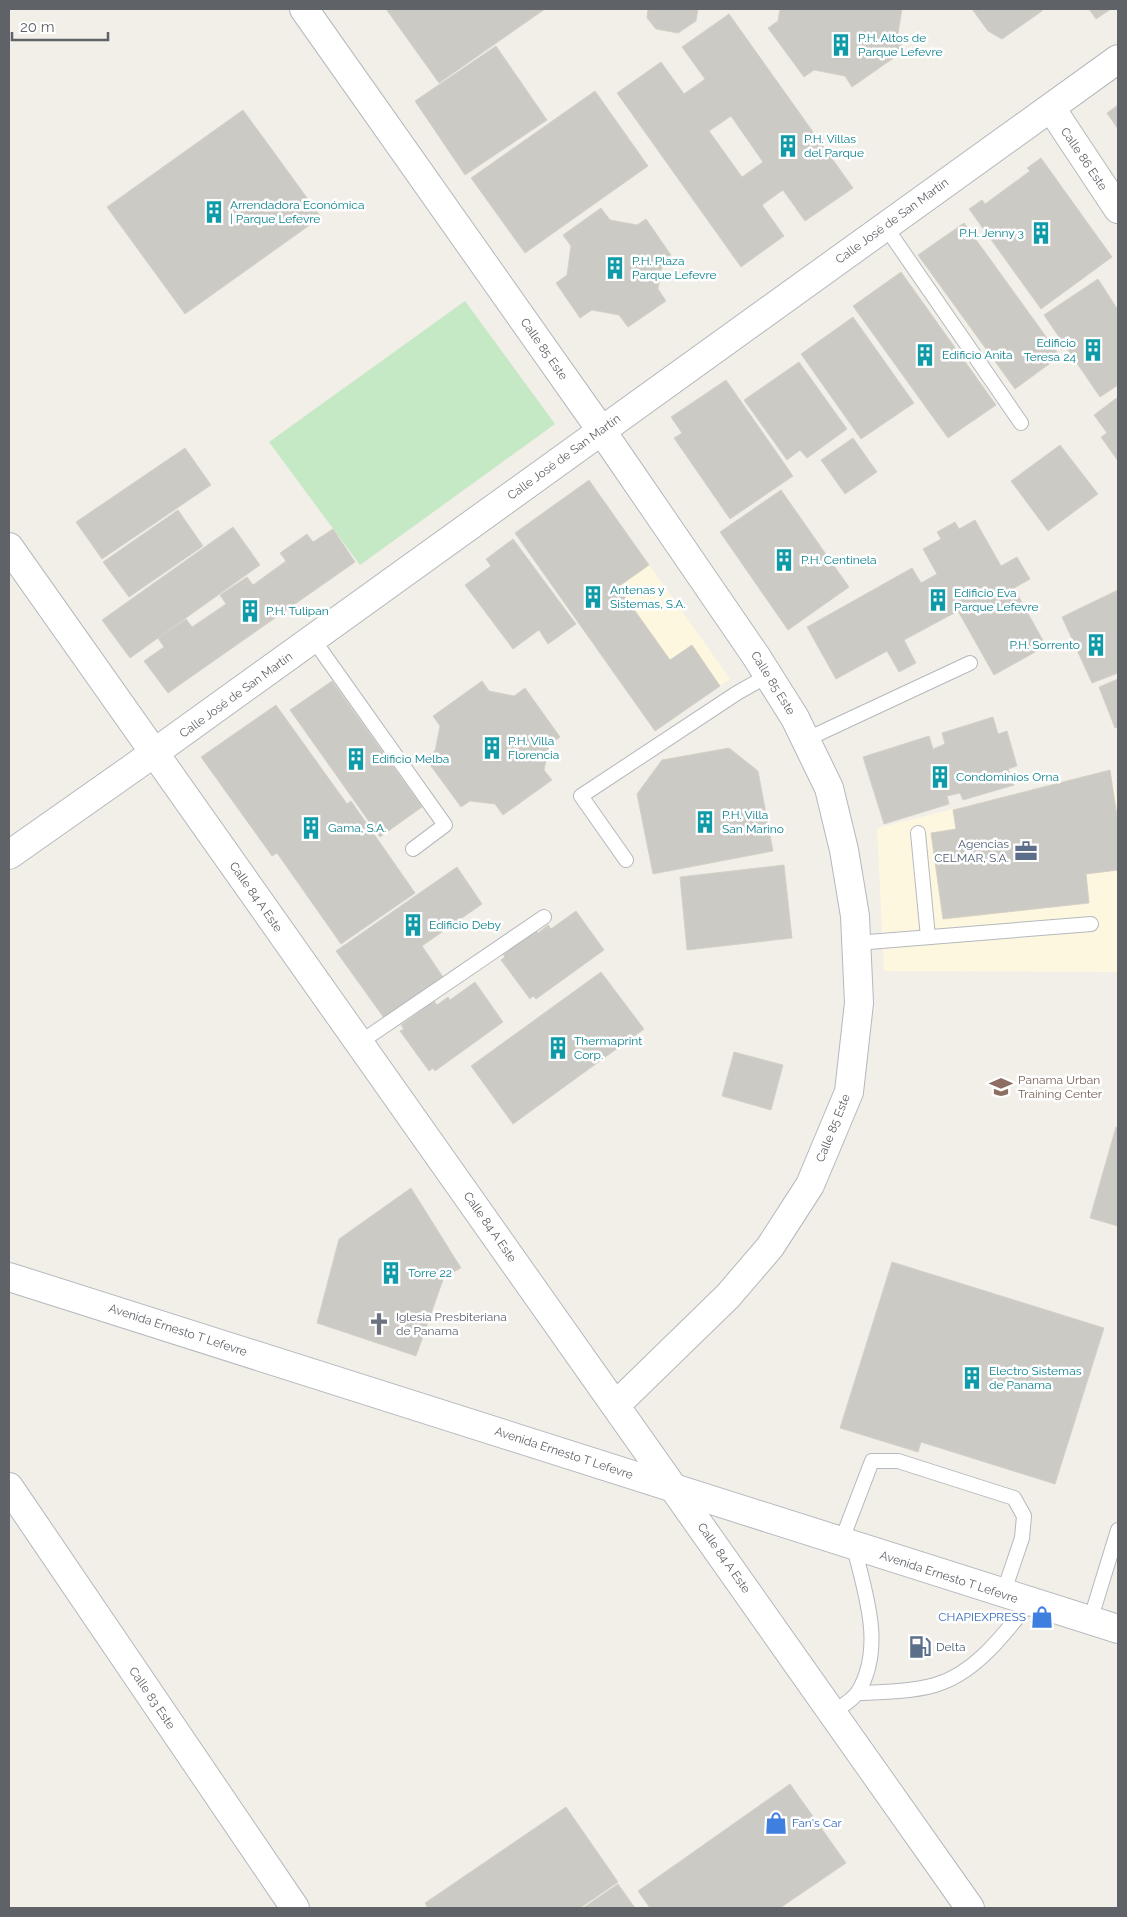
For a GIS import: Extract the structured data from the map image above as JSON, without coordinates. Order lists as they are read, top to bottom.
{
  "streets": {
    "street": [
      "Calle 86 Este",
      "Calle José de San Martín",
      "Calle 85 Este",
      "Calle 84 A Este",
      "Avenida Ernesto T Lefevre",
      "Calle 83 Este"
    ]
  },
  "crossings": [
    ["Calle 86 Este", "Calle José de San Martín"],
    ["Calle José de San Martín", "Calle 85 Este"],
    ["Calle José de San Martín", "Calle 84 A Este"],
    ["Calle 85 Este", "Calle 84 A Este"],
    ["Calle 84 A Este", "Avenida Ernesto T Lefevre"]
  ],
  "places": {
    "building": [
      "P.H. Altos de Parque Lefevre",
      "P.H. Villas del Parque",
      "Arrendadora Económica | Parque Lefevre",
      "P.H. Jenny 3",
      "P.H. Plaza Parque Lefevre",
      "Edificio Teresa 24",
      "Edificio Anita",
      "P.H. Centinela",
      "Antenas y Sistemas, S.A.",
      "Edificio Eva Parque Lefevre",
      "P.H. Tulipan",
      "P.H. Sorrento",
      "P.H. Villa Florencia",
      "Edificio Melba",
      "Condominios Orna",
      "P.H. Villa San Marino",
      "Gama, S.A.",
      "Edificio Deby",
      "Thermaprint Corp.",
      "Torre 22",
      "Electro Sistemas de Panama"
    ],
    "office": ["Agencias CELMAR, S.A."],
    "school or university": ["Panama Urban Training Center"],
    "church": ["Iglesia Presbiteriana de Panama"],
    "shop": ["CHAPIEXPRESS", "Fan's Car"],
    "fuel station": ["Delta"]
  },
  "scale_bar": "20 m"
}
